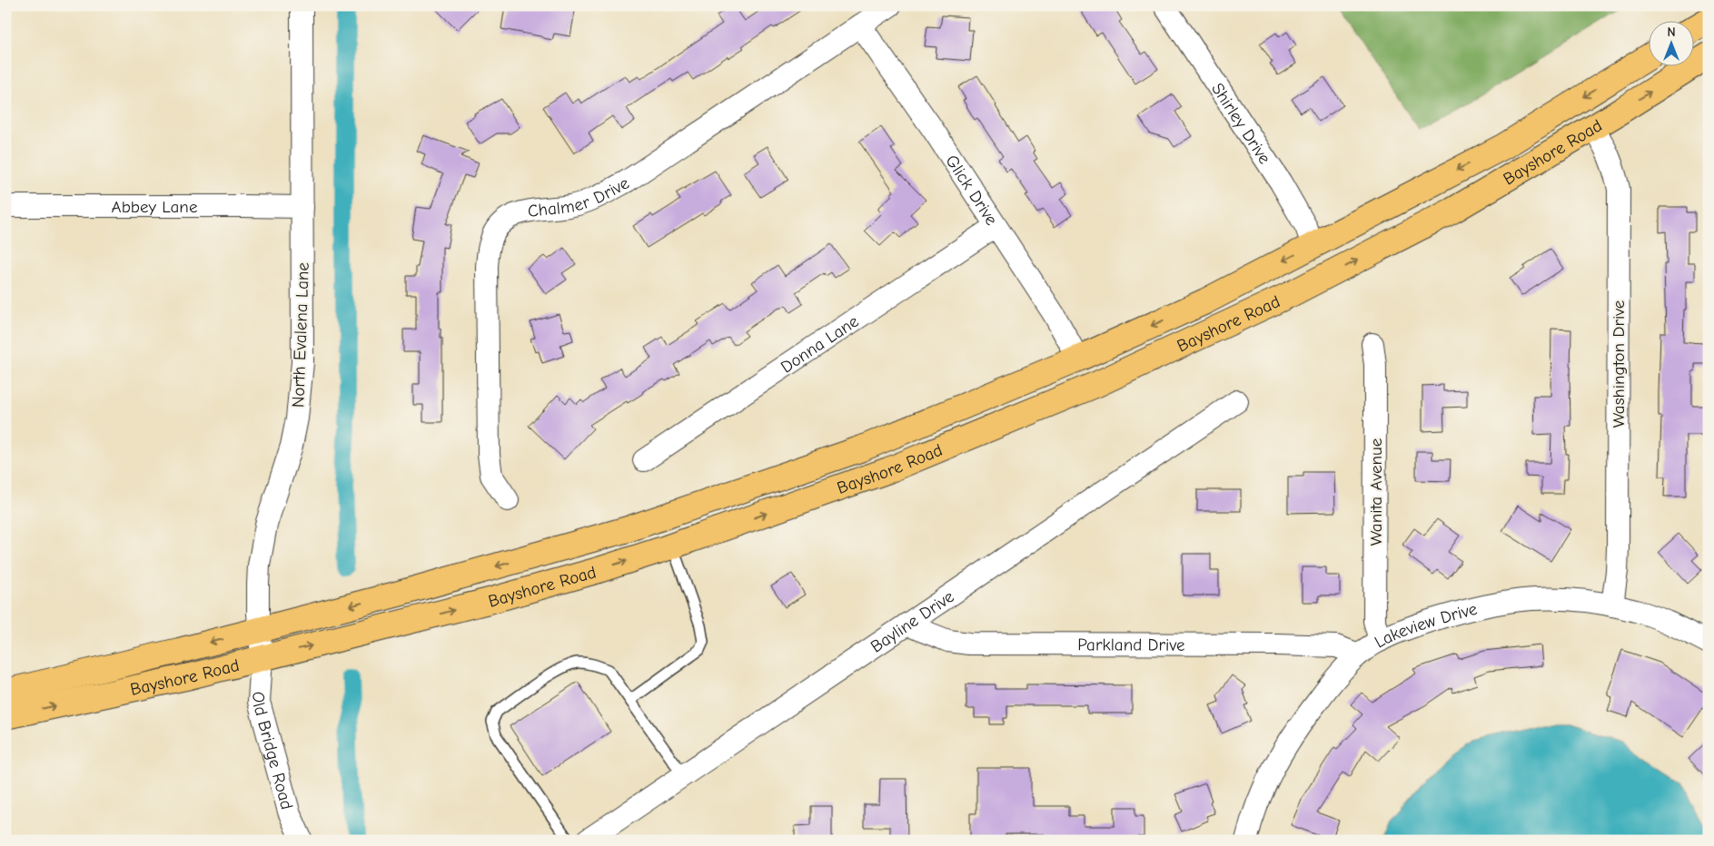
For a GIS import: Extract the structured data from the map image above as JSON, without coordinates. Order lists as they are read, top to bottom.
{
  "streets": {
    "main road": ["Bayshore Road"],
    "street": [
      "Shirley Drive",
      "Glick Drive",
      "Chalmer Drive",
      "Abbey Lane",
      "North Evalena Lane",
      "Donna Lane",
      "Washington Drive",
      "Wanita Avenue",
      "Bayline Drive",
      "Lakeview Drive",
      "Parkland Drive",
      "Old Bridge Road"
    ]
  },
  "crossings": [
    ["Shirley Drive", "Bayshore Road"],
    ["Bayshore Road", "Glick Drive"],
    ["Bayshore Road", "North Evalena Lane"],
    ["Bayshore Road", "Washington Drive"],
    ["Bayshore Road", "Old Bridge Road"],
    ["Glick Drive", "Chalmer Drive"],
    ["Glick Drive", "Donna Lane"],
    ["Abbey Lane", "North Evalena Lane"],
    ["North Evalena Lane", "Old Bridge Road"],
    ["Washington Drive", "Lakeview Drive"],
    ["Wanita Avenue", "Lakeview Drive"],
    ["Bayline Drive", "Parkland Drive"],
    ["Lakeview Drive", "Parkland Drive"]
  ],
  "north": "top"
}
